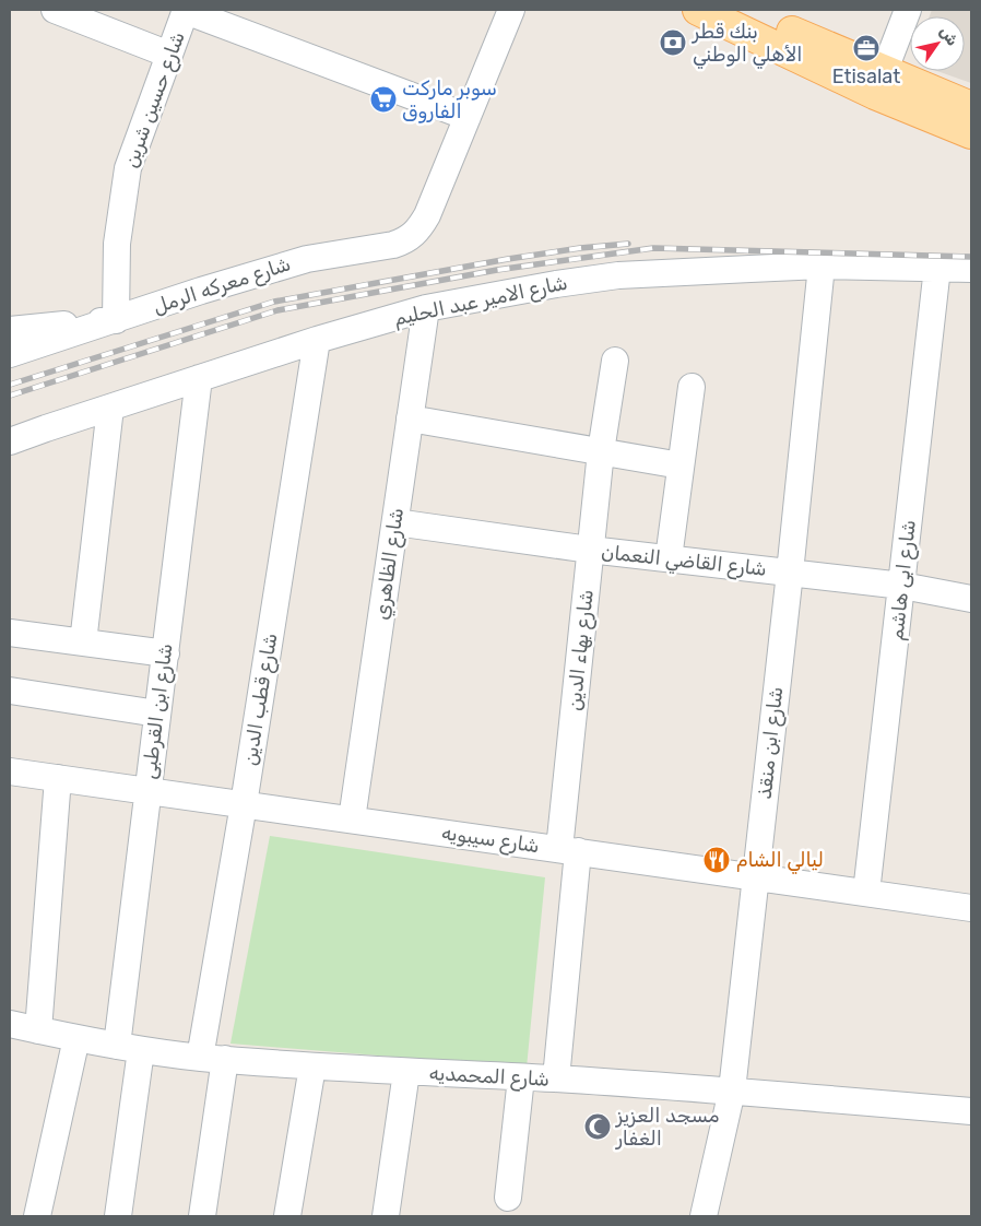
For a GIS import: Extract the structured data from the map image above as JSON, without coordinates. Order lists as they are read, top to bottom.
{
  "streets": {
    "street": [
      "شارع حسين شرين",
      "شارع معركه الرمل",
      "شارع الامير عبد الحليم",
      "شارع القاضي النعمان",
      "شارع الظاهري",
      "شارع ابى هاشم",
      "شارع بهاء الدين",
      "شارع قطب الدين",
      "شارع ابن القرطبى",
      "شارع ابن منقذ",
      "شارع سيبويه",
      "شارع المحمديه"
    ]
  },
  "crossings": [
    ["شارع حسين شرين", "شارع معركه الرمل"],
    ["شارع الامير عبد الحليم", "شارع الظاهري"],
    ["شارع الامير عبد الحليم", "شارع ابى هاشم"],
    ["شارع الامير عبد الحليم", "شارع قطب الدين"],
    ["شارع الامير عبد الحليم", "شارع ابن القرطبى"],
    ["شارع الامير عبد الحليم", "شارع ابن منقذ"],
    ["شارع القاضي النعمان", "شارع الظاهري"],
    ["شارع القاضي النعمان", "شارع ابى هاشم"],
    ["شارع القاضي النعمان", "شارع بهاء الدين"],
    ["شارع القاضي النعمان", "شارع ابن منقذ"],
    ["شارع الظاهري", "شارع سيبويه"],
    ["شارع ابى هاشم", "شارع سيبويه"],
    ["شارع بهاء الدين", "شارع سيبويه"],
    ["شارع بهاء الدين", "شارع المحمديه"],
    ["شارع قطب الدين", "شارع سيبويه"],
    ["شارع قطب الدين", "شارع المحمديه"],
    ["شارع ابن القرطبى", "شارع سيبويه"],
    ["شارع ابن القرطبى", "شارع المحمديه"],
    ["شارع ابن منقذ", "شارع سيبويه"],
    ["شارع ابن منقذ", "شارع المحمديه"]
  ],
  "places": {
    "bank": ["بنك قطر الأهلي الوطني"],
    "office": ["Etisalat"],
    "supermarket": ["سوبر ماركت الفاروق"],
    "restaurant": ["ليالي الشام"],
    "mosque": ["مسجد العزيز الغفار"]
  },
  "north": "top right"
}
